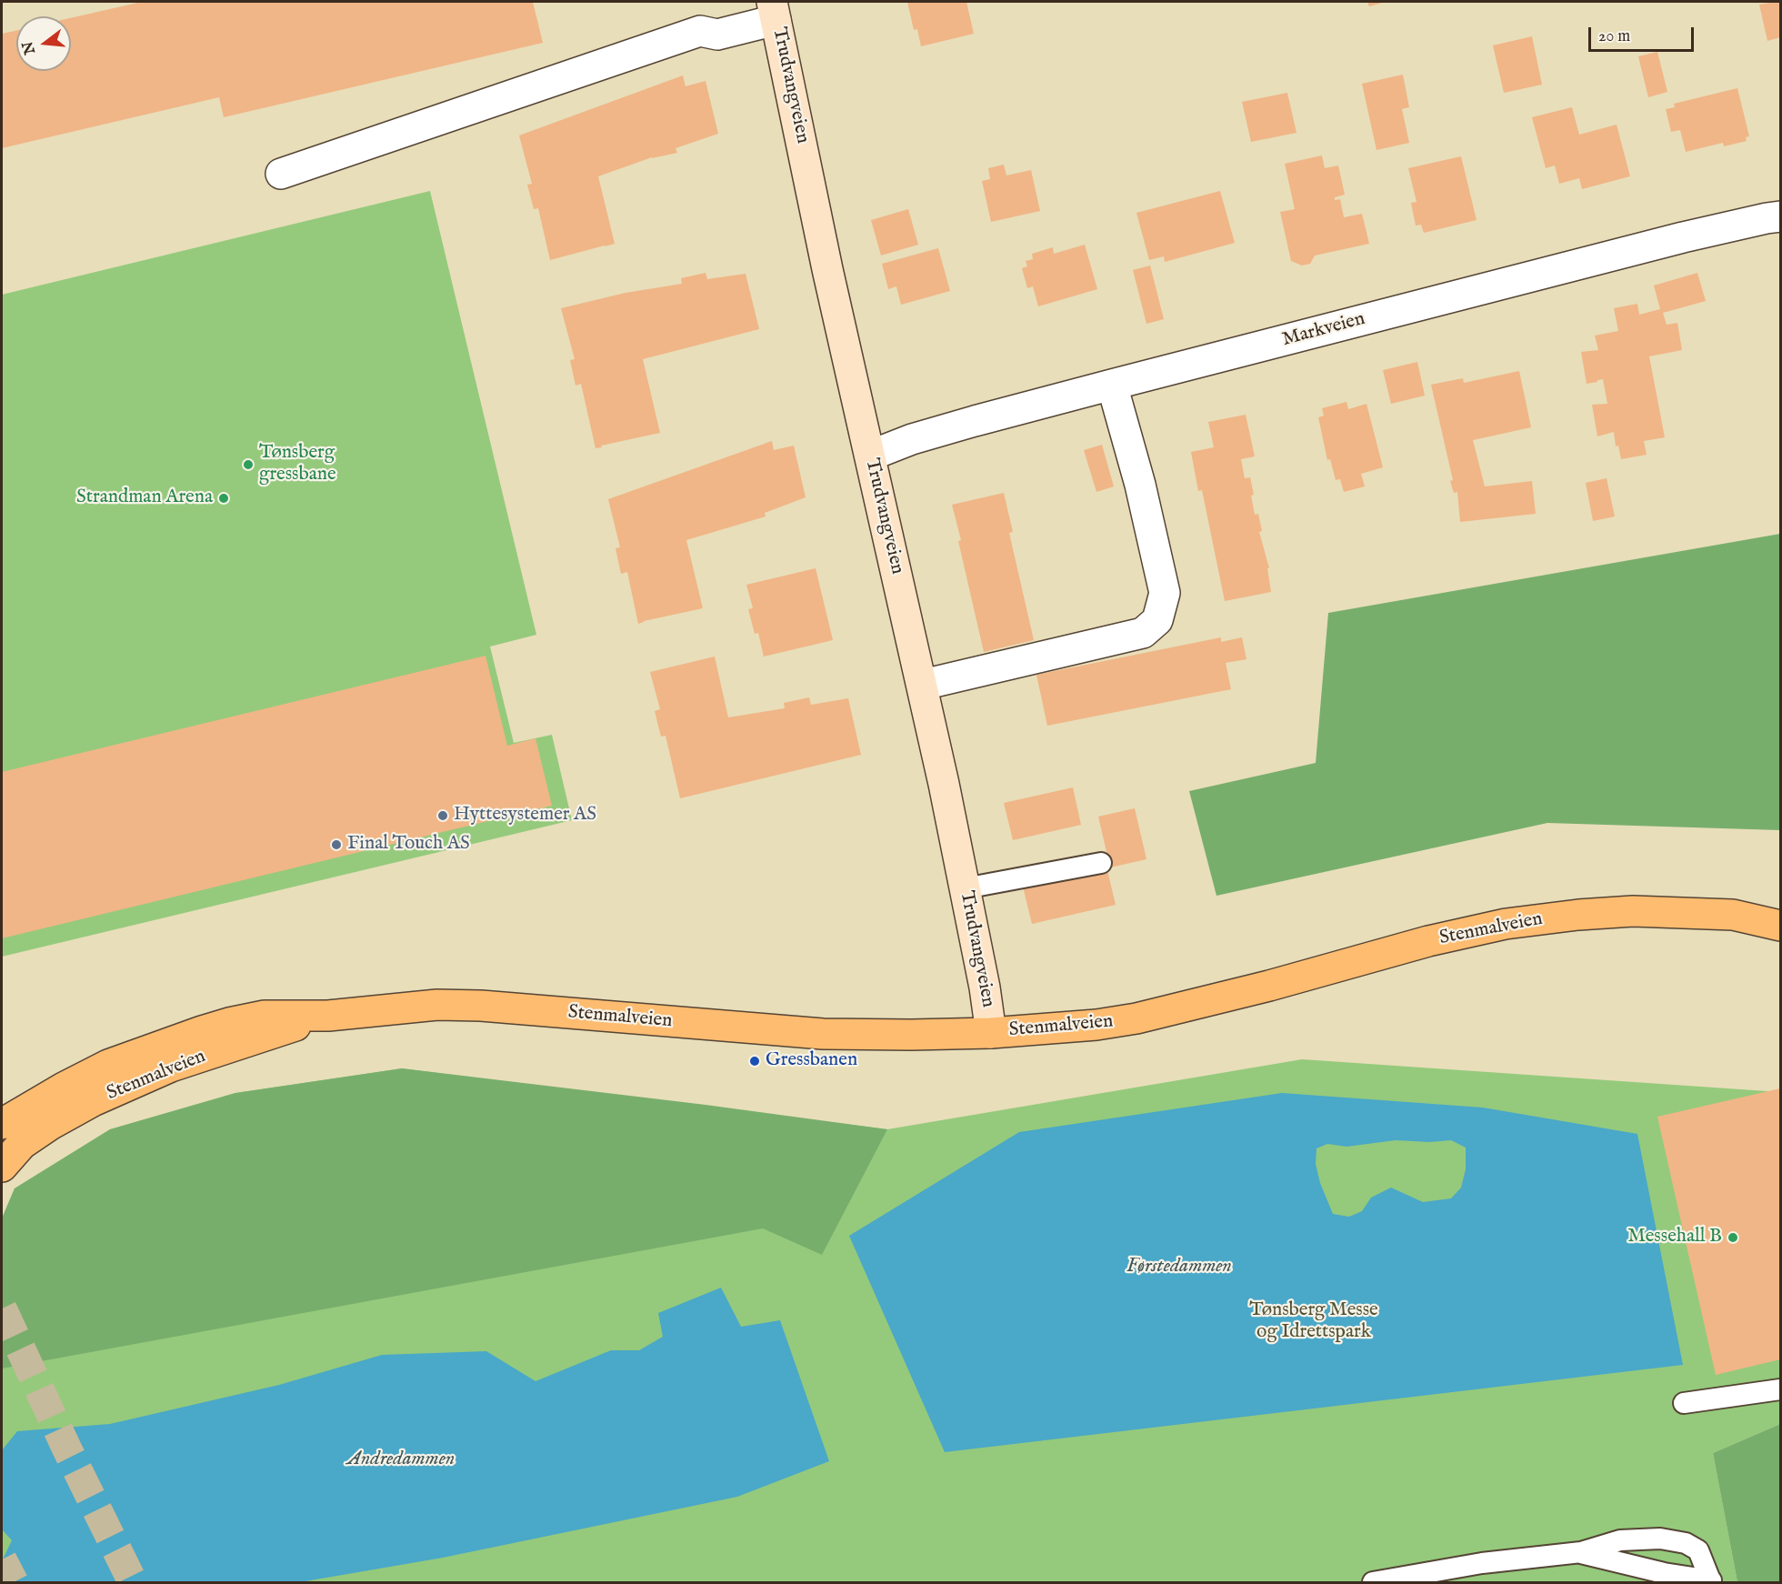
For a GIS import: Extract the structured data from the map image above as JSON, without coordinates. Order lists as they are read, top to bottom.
{
  "streets": {
    "main road": ["Trudvangveien", "Stenmalveien"],
    "street": ["Markveien"]
  },
  "crossings": [
    ["Trudvangveien", "Markveien"],
    ["Trudvangveien", "Stenmalveien"]
  ],
  "water": ["Førstedammen", "Andredammen"],
  "parks": ["Tønsberg Messe og Idrettspark"],
  "places": [
    "Tønsberg gressbane",
    "Strandman Arena",
    "Hyttesystemer AS",
    "Final Touch AS",
    "Gressbanen",
    "Messehall B"
  ],
  "scale_bar": "20 m",
  "north": "left"
}
